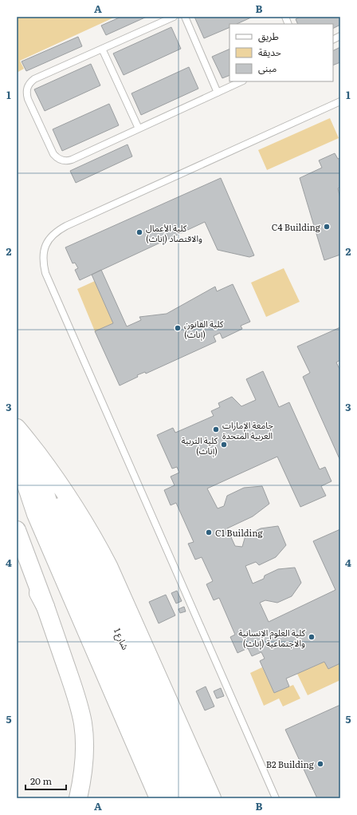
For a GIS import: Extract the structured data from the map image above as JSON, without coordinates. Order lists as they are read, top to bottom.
{
  "streets": {
    "main road": ["شارع 1"]
  },
  "places": [
    "C4 Building",
    "كلية الأعمال والاقتصاد (إناث)",
    "كلية القانون (إناث)",
    "جامعة الإمارات العربية المتحدة",
    "كلية التربية (إناث)",
    "C1 Building",
    "كلية العلوم الإنسانية والاجتماعية (إناث)",
    "B2 Building"
  ],
  "legend": ["طريق", "حديقة", "مبنى"],
  "scale_bar": "20 m",
  "grid": {
    "columns": ["A", "B"],
    "rows": [
      "1",
      "2",
      "3",
      "4",
      "5"
    ]
  }
}
